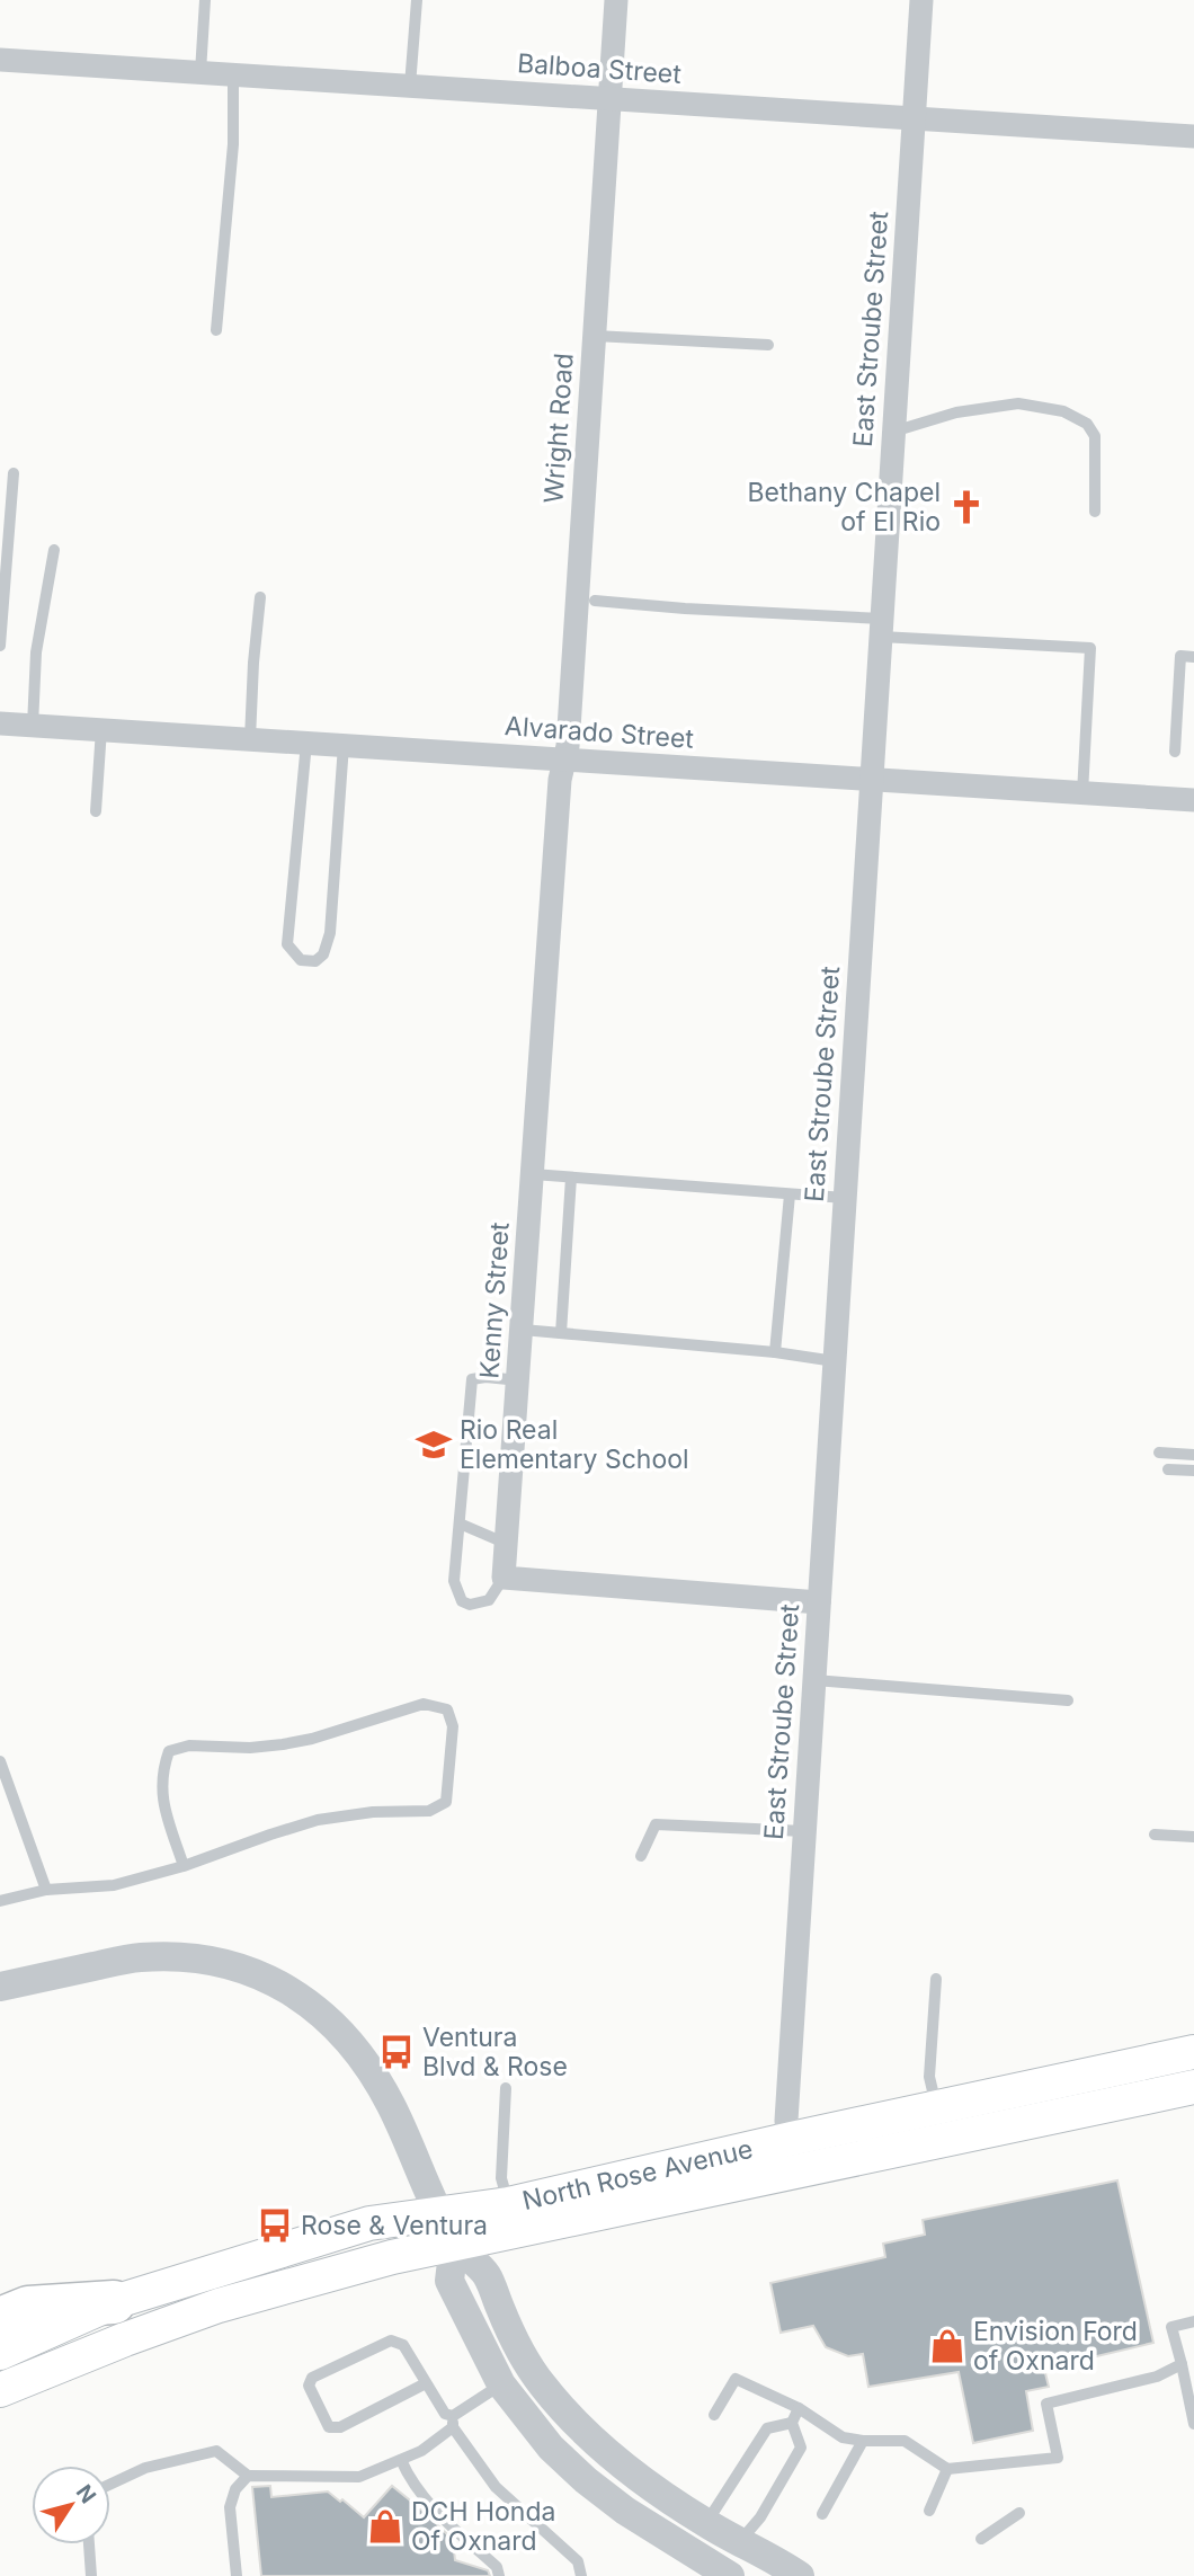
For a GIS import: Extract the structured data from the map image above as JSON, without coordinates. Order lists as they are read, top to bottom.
{
  "streets": {
    "main road": ["North Rose Avenue"],
    "street": [
      "Balboa Street",
      "East Stroube Street",
      "Wright Road",
      "Alvarado Street",
      "Kenny Street"
    ]
  },
  "crossings": [
    ["Balboa Street", "East Stroube Street"],
    ["Balboa Street", "Wright Road"],
    ["East Stroube Street", "Alvarado Street"],
    ["East Stroube Street", "North Rose Avenue"],
    ["Wright Road", "Alvarado Street"],
    ["Wright Road", "Kenny Street"],
    ["Alvarado Street", "Kenny Street"]
  ],
  "places": {
    "church": ["Bethany Chapel of El Rio"],
    "school or university": ["Rio Real Elementary School"],
    "bus stop": ["Ventura Blvd & Rose", "Rose & Ventura"],
    "shop": ["Envision Ford of Oxnard", "DCH Honda Of Oxnard"]
  },
  "north": "top right"
}
